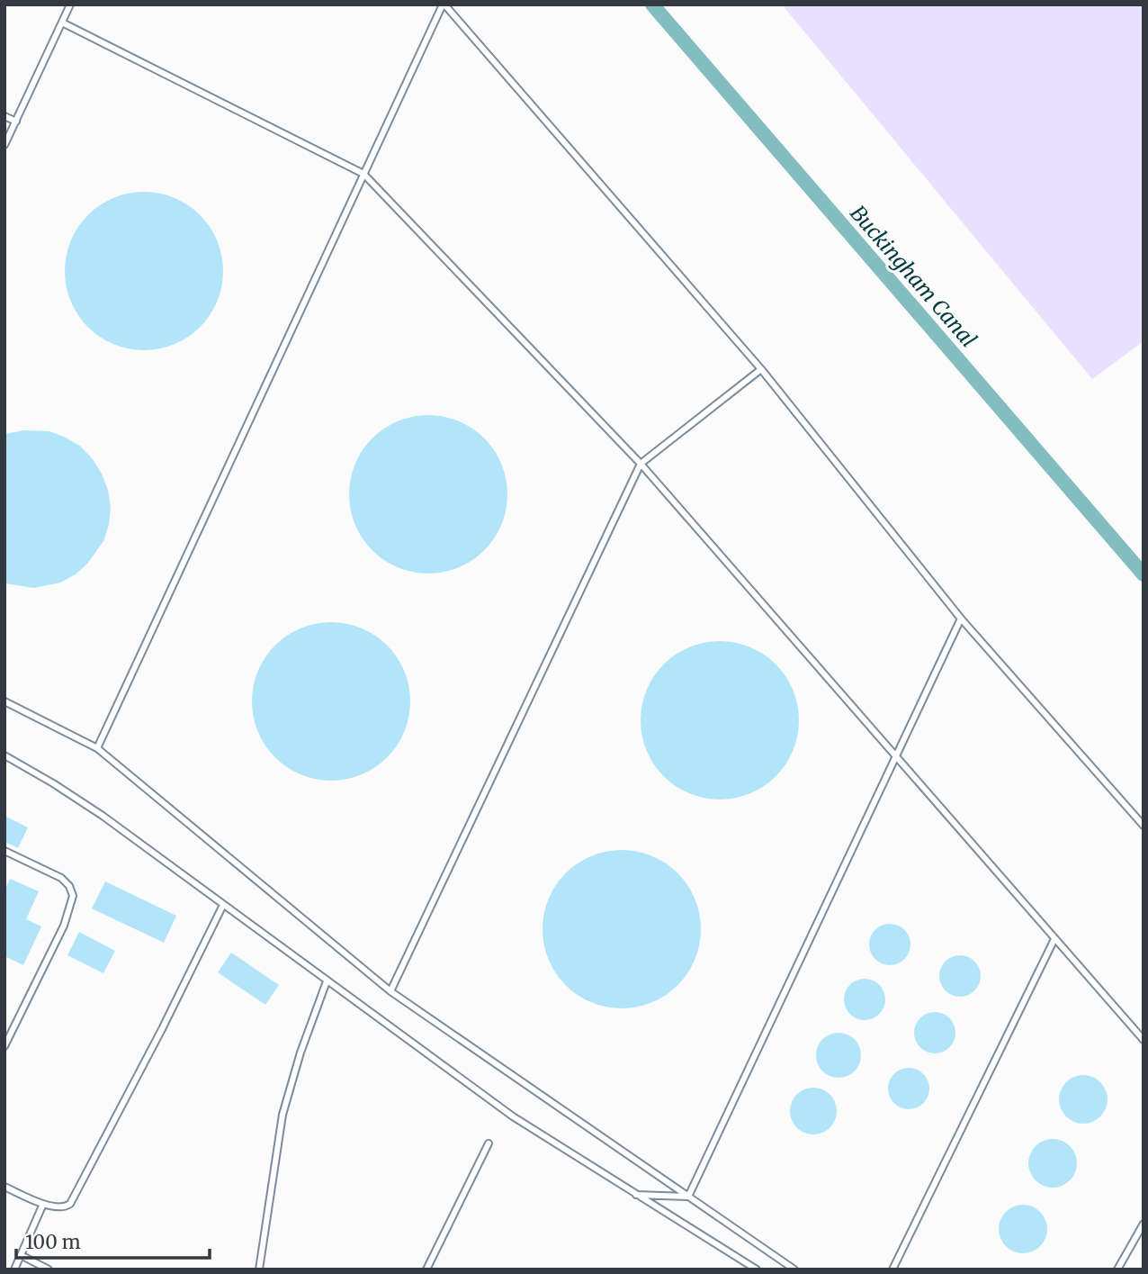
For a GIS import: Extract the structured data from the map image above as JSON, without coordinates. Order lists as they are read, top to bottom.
{
  "water": ["Buckingham Canal"],
  "scale_bar": "100 m"
}
